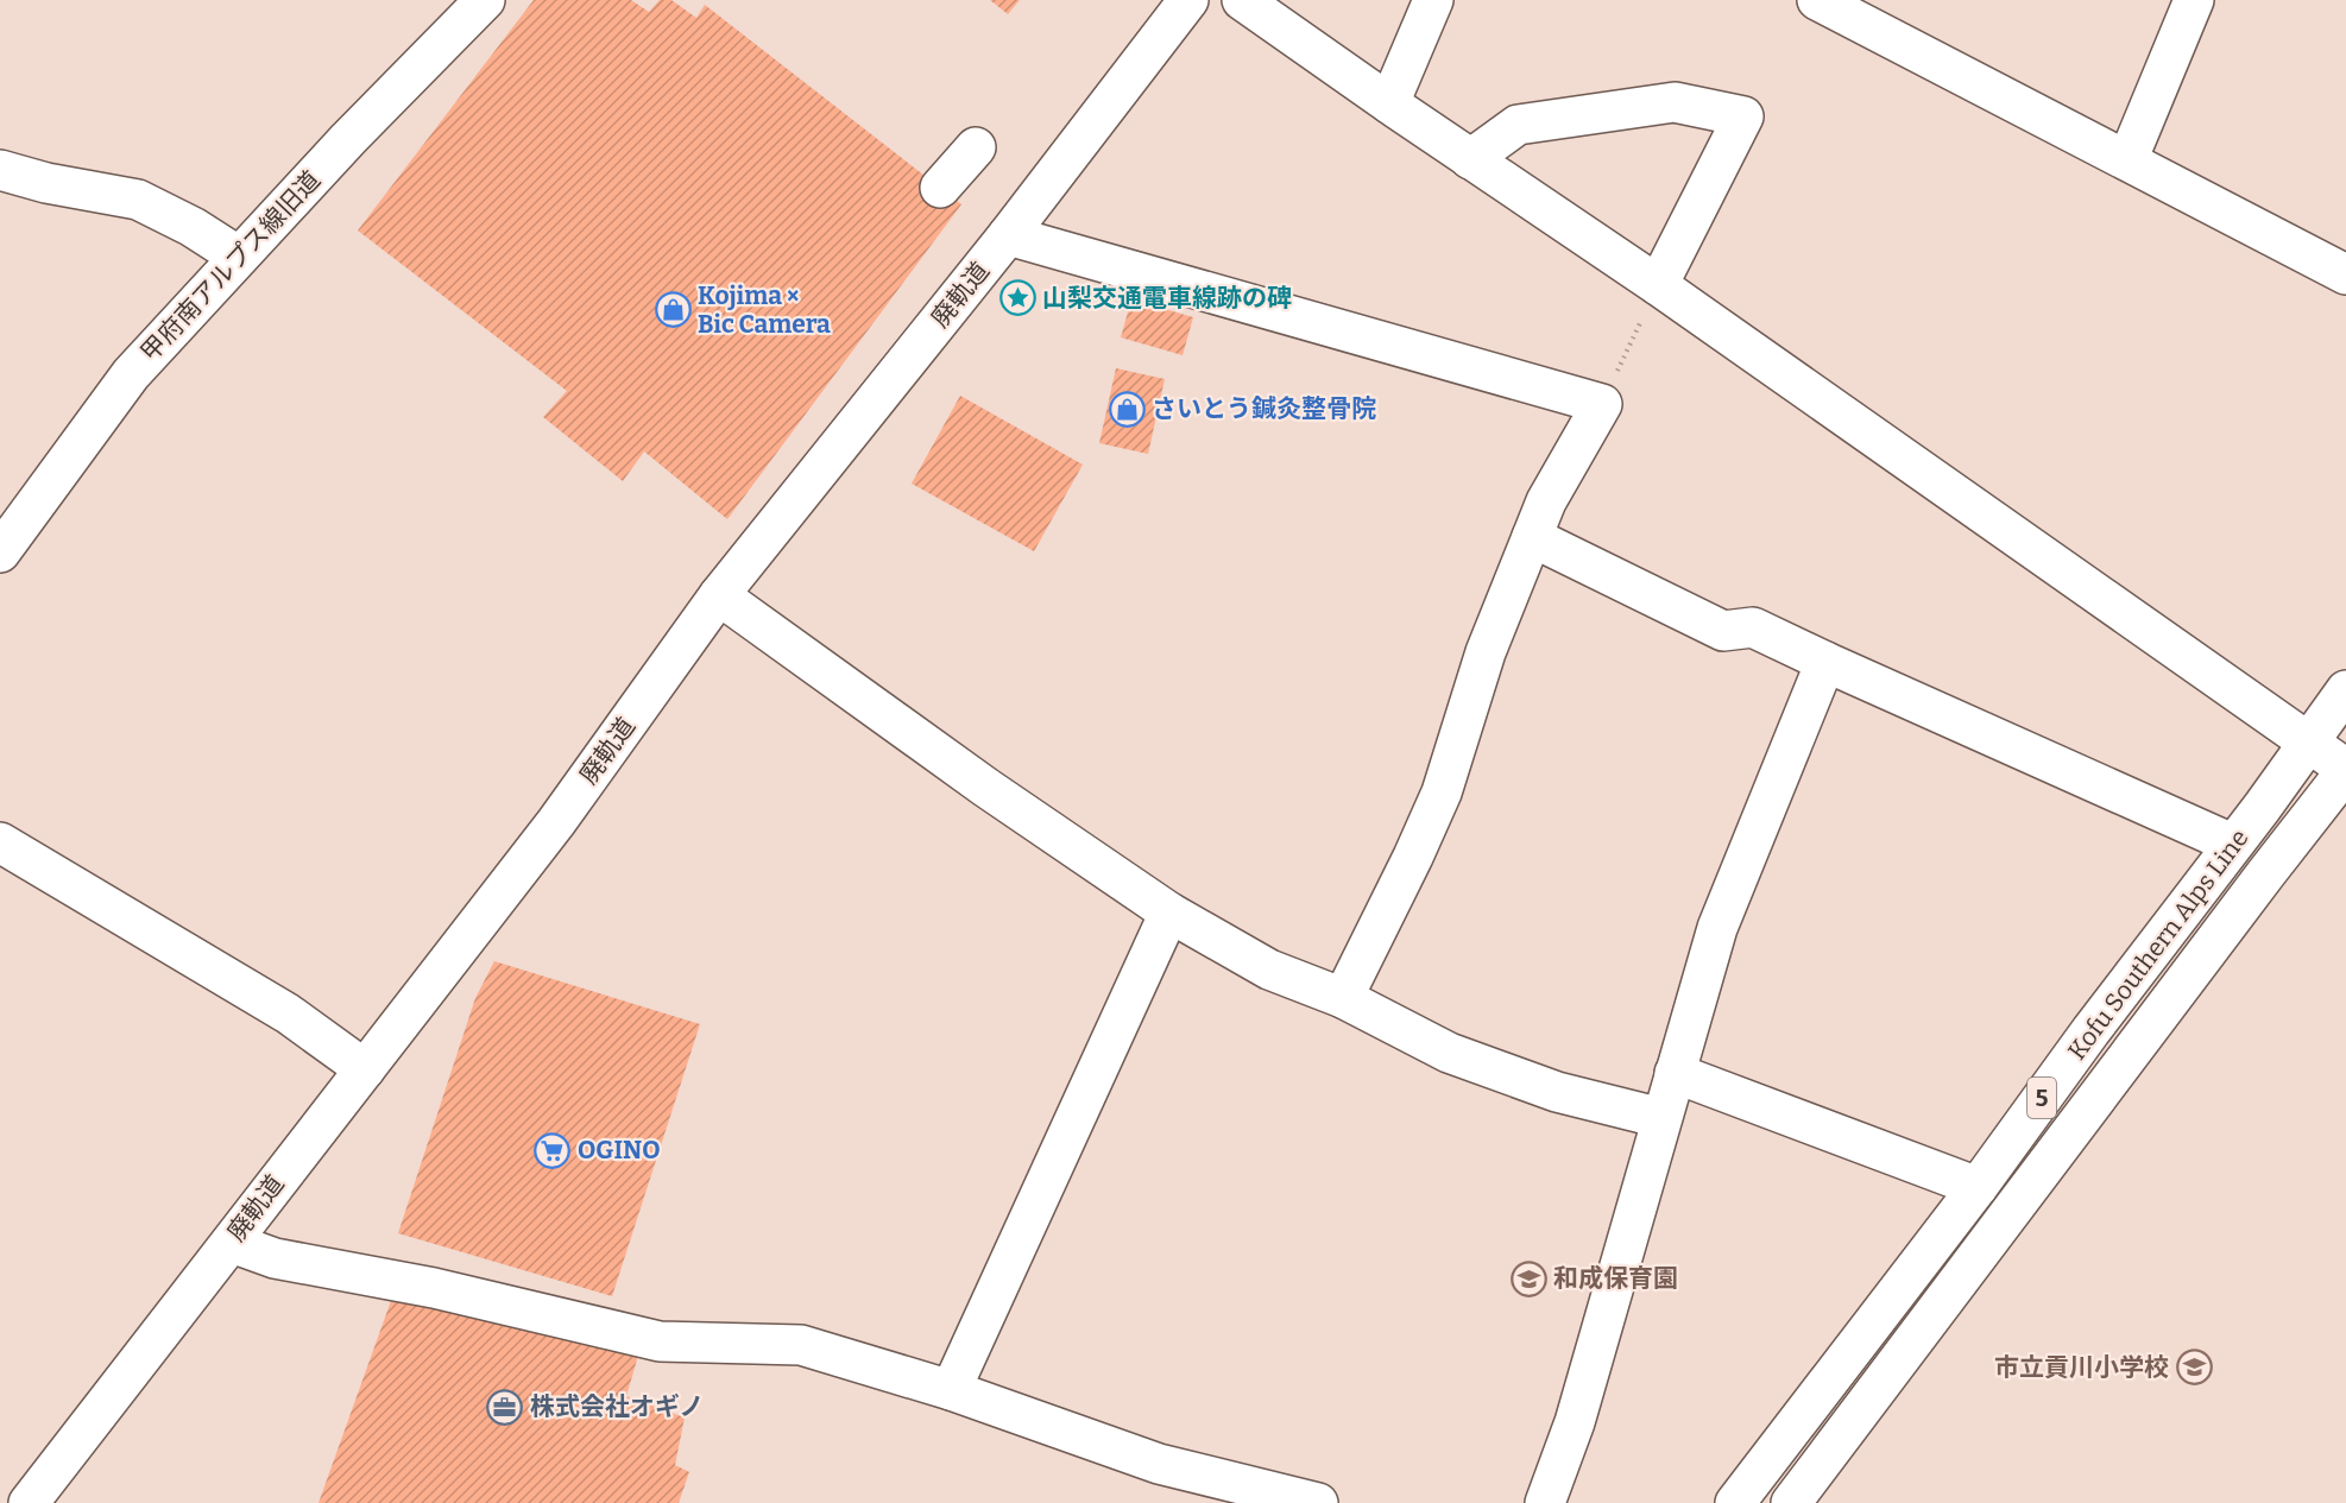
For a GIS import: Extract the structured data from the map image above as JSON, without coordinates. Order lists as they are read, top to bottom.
{
  "streets": {
    "street": [
      "甲府南アルプス線旧道",
      "廃軌道",
      "Kofu Southern Alps Line",
      "5"
    ]
  },
  "places": {
    "place": ["山梨交通電車線跡の碑"],
    "shop": ["Kojima × Bic Camera", "さいとう鍼灸整骨院"],
    "supermarket": ["OGINO"],
    "school or university": ["和成保育園", "市立貢川小学校"],
    "office": ["株式会社オギノ"]
  }
}
